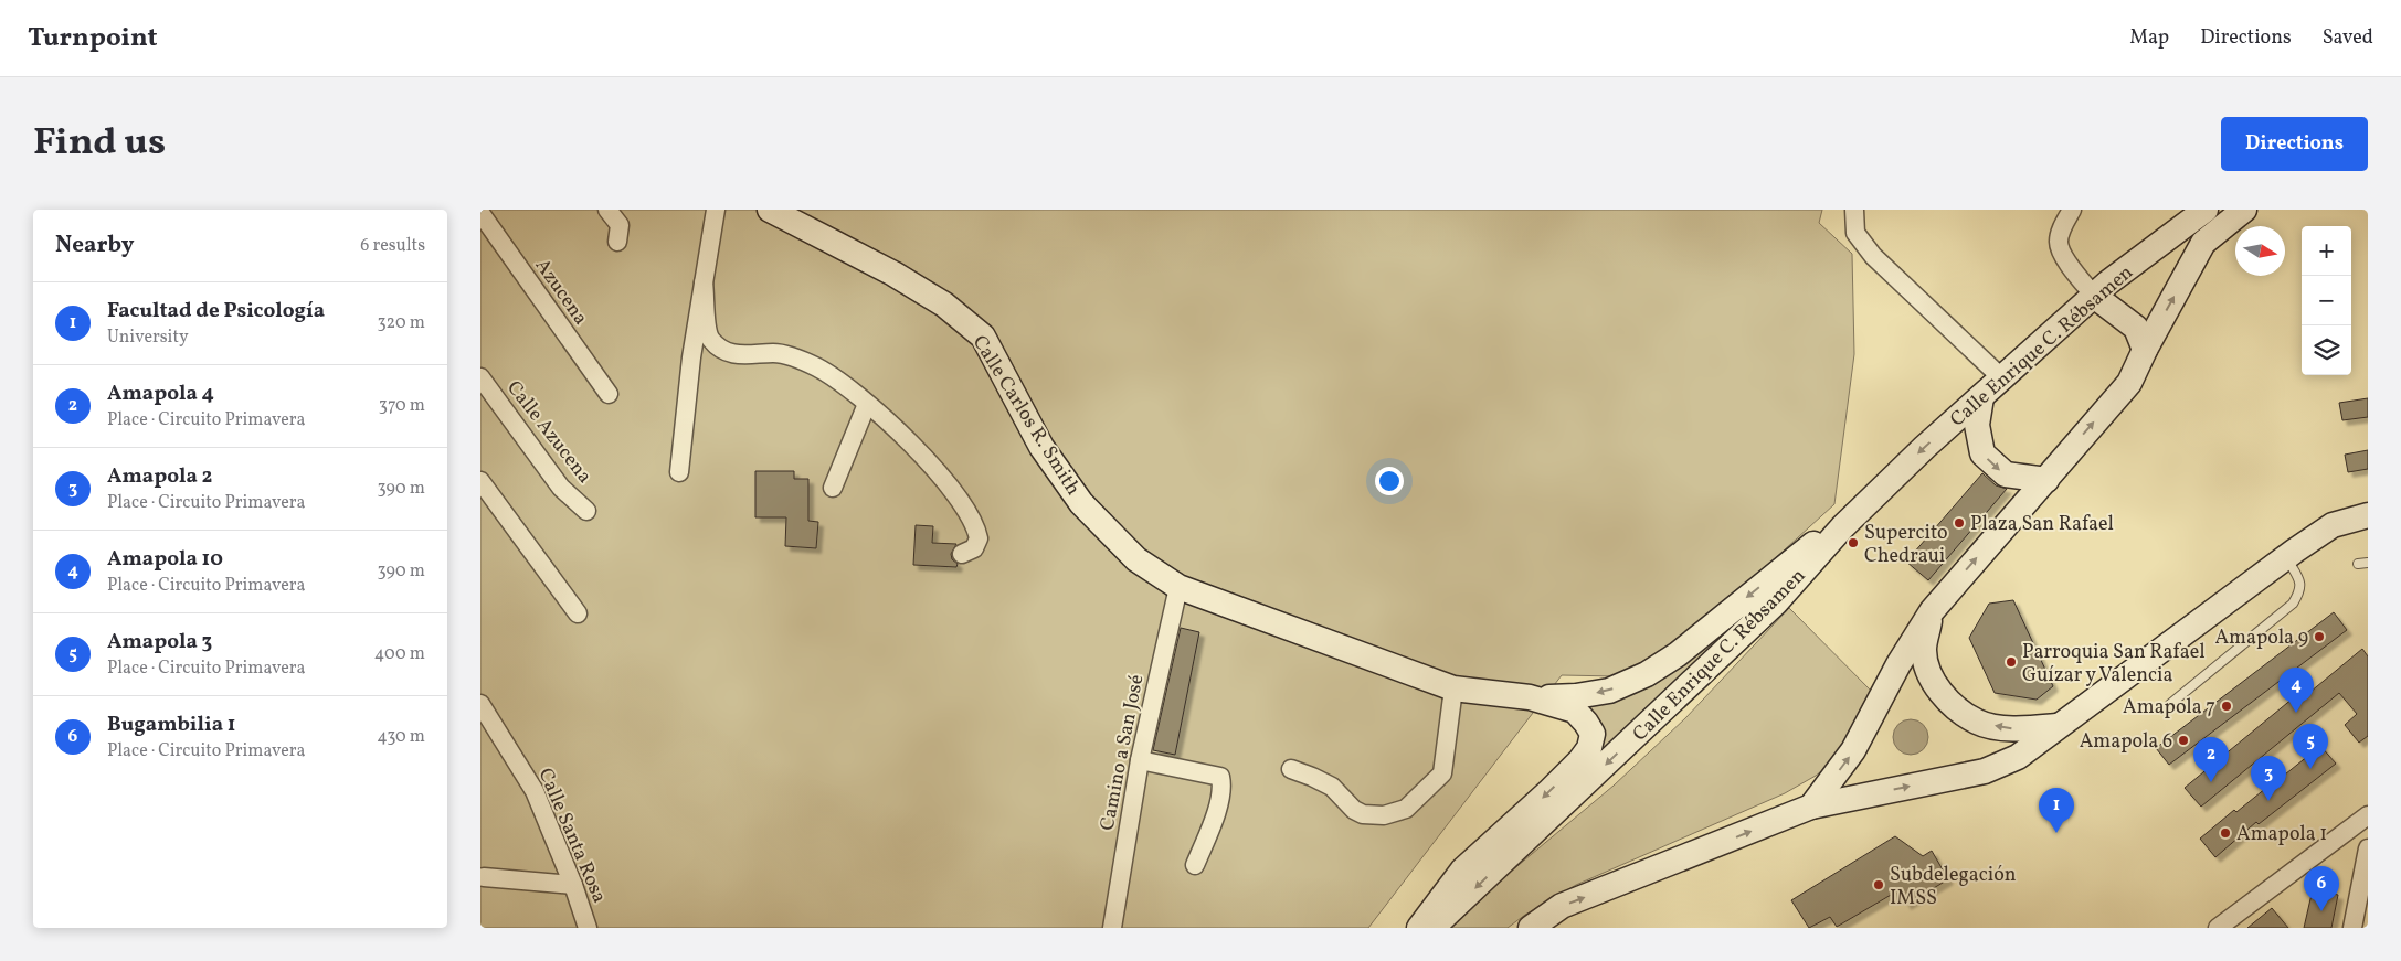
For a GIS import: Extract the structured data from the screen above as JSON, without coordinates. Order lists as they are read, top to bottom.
{
  "streets": {
    "street": [
      "Azucena",
      "Calle Enrique C. Rébsamen",
      "Calle Carlos R. Smith",
      "Calle Azucena",
      "Camino a San José",
      "Calle Santa Rosa"
    ]
  },
  "crossings": [
    ["Calle Enrique C. Rébsamen", "Calle Carlos R. Smith"],
    ["Calle Carlos R. Smith", "Camino a San José"]
  ],
  "places": [
    "Plaza San Rafael",
    "Supercito Chedraui",
    "Amapola 9",
    "Parroquia San Rafael Guízar y Valencia",
    "Amapola 7",
    "Amapola 6",
    "Amapola 1",
    "Subdelegación IMSS"
  ],
  "north": "right",
  "page": {
    "header": "Turnpoint",
    "nav": ["Map", "Directions", "Saved"],
    "title": "Find us",
    "buttons": "Directions",
    "heading": ["Nearby", "6 results"],
    "map_buttons": ["+", "−"],
    "list": [
      {
        "mark": "1",
        "name": "Facultad de Psicología",
        "note": "University",
        "value": "320 m"
      },
      {
        "mark": "2",
        "name": "Amapola 4",
        "note": "Place · Circuito Primavera",
        "value": "370 m"
      },
      {
        "mark": "3",
        "name": "Amapola 2",
        "note": "Place · Circuito Primavera",
        "value": "390 m"
      },
      {
        "mark": "4",
        "name": "Amapola 10",
        "note": "Place · Circuito Primavera",
        "value": "390 m"
      },
      {
        "mark": "5",
        "name": "Amapola 3",
        "note": "Place · Circuito Primavera",
        "value": "400 m"
      },
      {
        "mark": "6",
        "name": "Bugambilia 1",
        "note": "Place · Circuito Primavera",
        "value": "430 m"
      }
    ],
    "pins": [
      "4",
      "5",
      "2",
      "3",
      "1",
      "6"
    ]
  }
}
